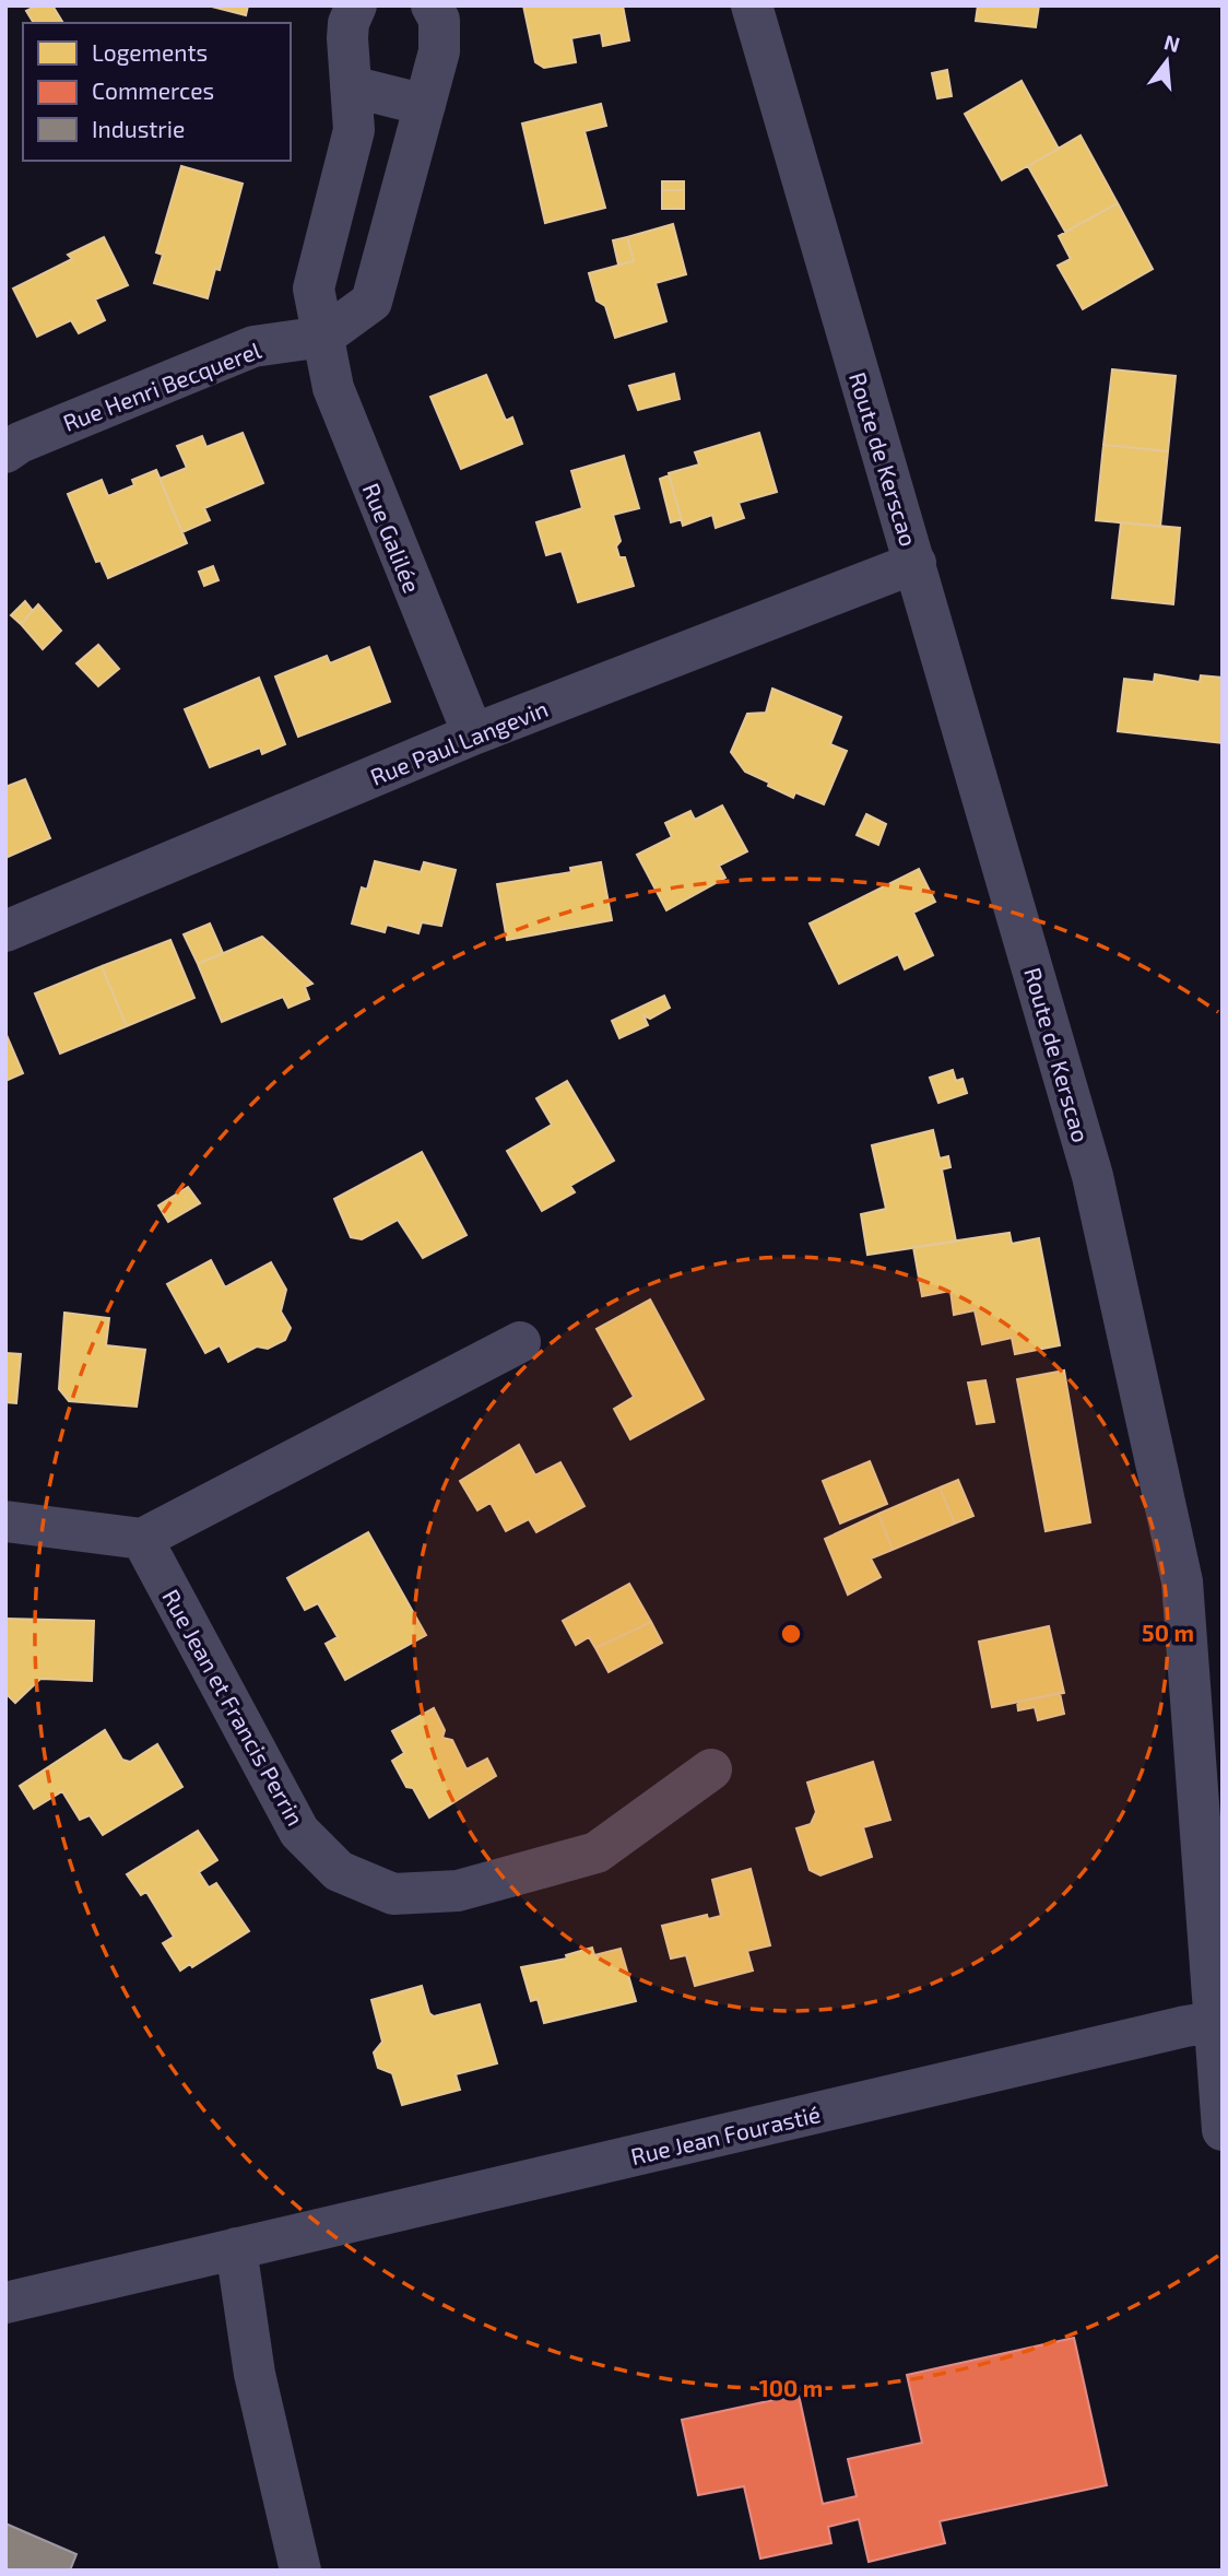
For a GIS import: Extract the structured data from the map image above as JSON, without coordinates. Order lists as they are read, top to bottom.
{
  "streets": {
    "street": [
      "Rue Henri Becquerel",
      "Route de Kerscao",
      "Rue Galilée",
      "Rue Paul Langevin",
      "Rue Jean et Francis Perrin",
      "Rue Jean Fourastié"
    ]
  },
  "crossings": [
    ["Rue Henri Becquerel", "Rue Galilée"],
    ["Route de Kerscao", "Rue Paul Langevin"],
    ["Route de Kerscao", "Rue Jean Fourastié"],
    ["Rue Galilée", "Rue Paul Langevin"]
  ],
  "legend": ["Logements", "Commerces", "Industrie"],
  "north": "top",
  "rings": ["50 m", "100 m"]
}
